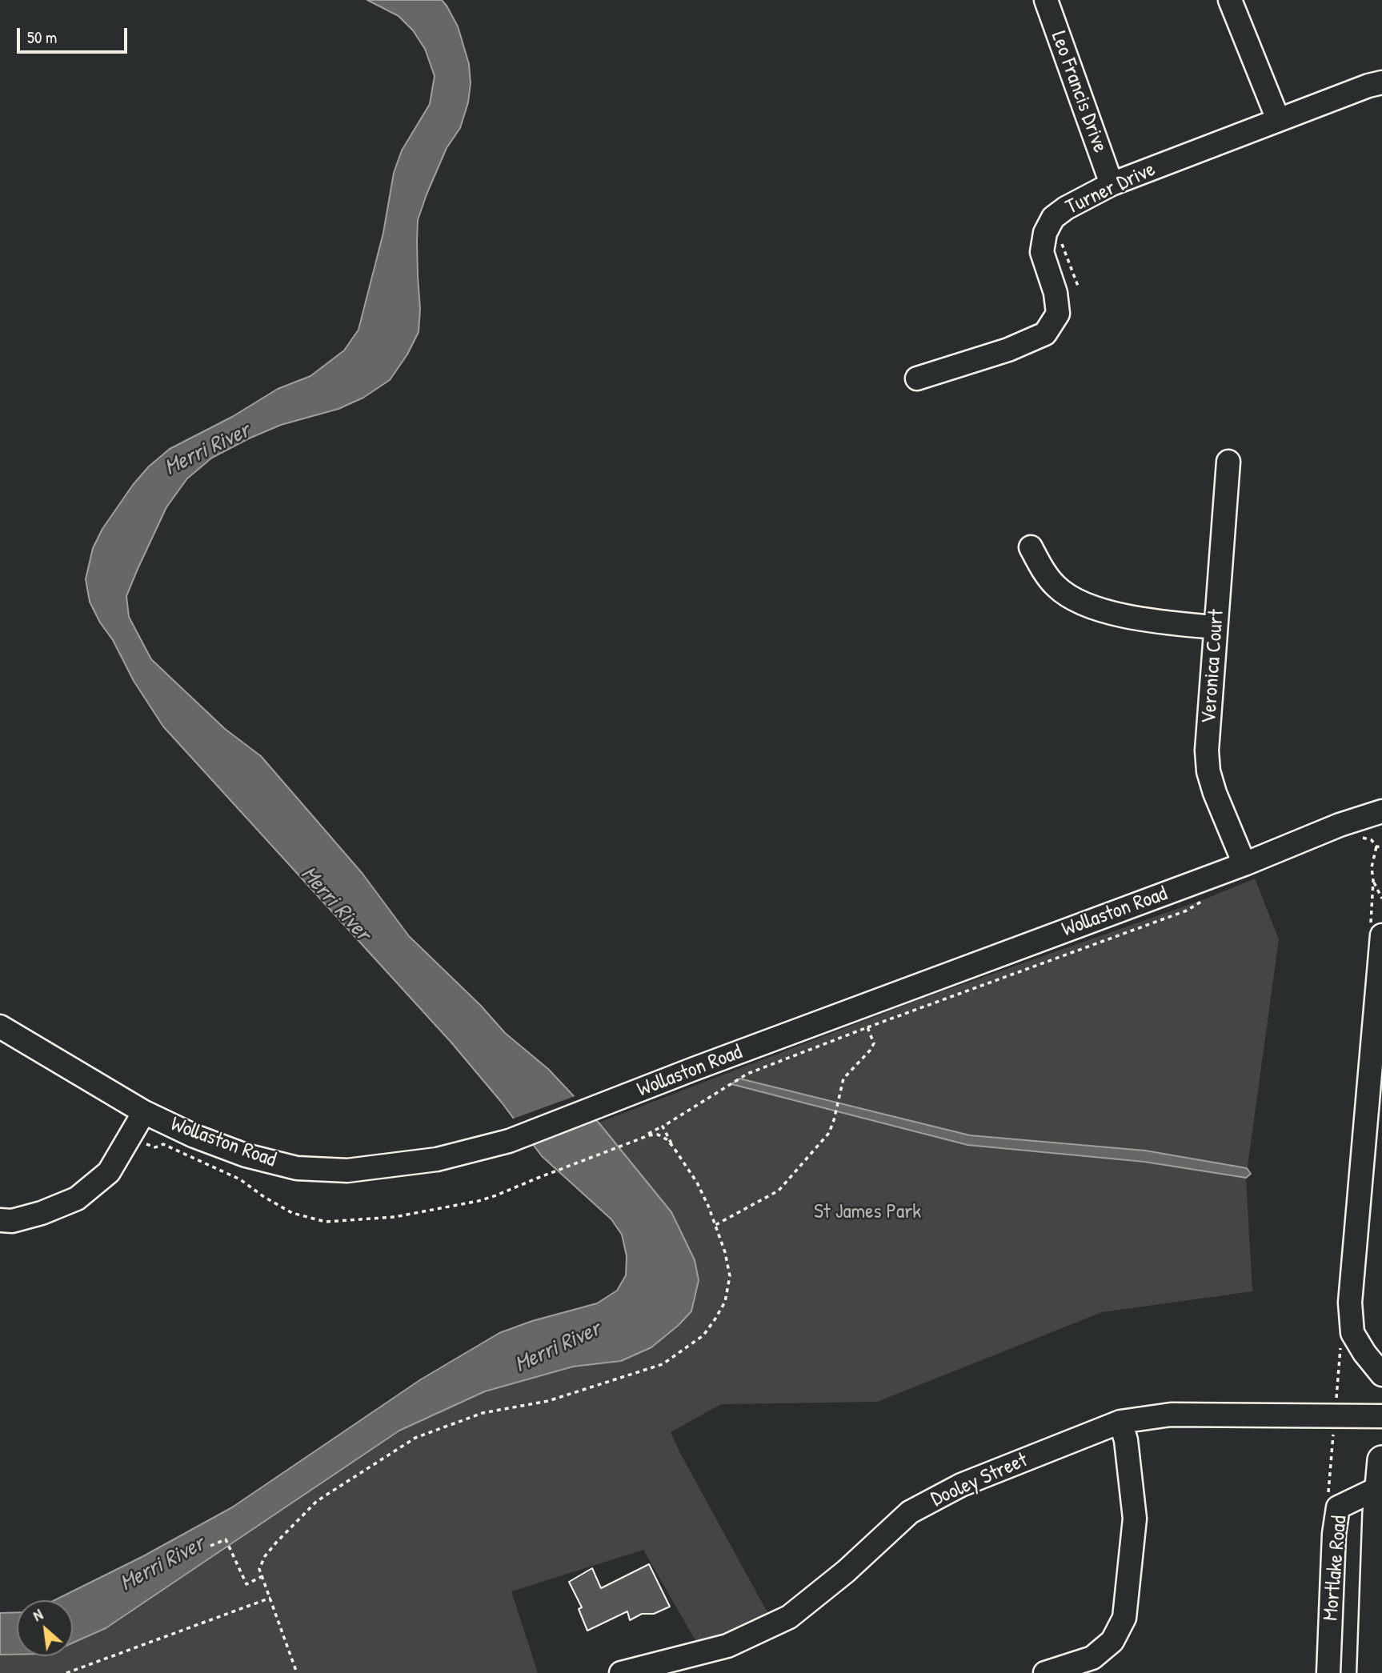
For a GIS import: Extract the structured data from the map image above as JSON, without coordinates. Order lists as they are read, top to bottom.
{
  "streets": {
    "main road": ["Mortlake Road"],
    "street": [
      "Leo Francis Drive",
      "Turner Drive",
      "Veronica Court",
      "Wollaston Road",
      "Dooley Street"
    ]
  },
  "crossings": [
    ["Leo Francis Drive", "Turner Drive"],
    ["Veronica Court", "Wollaston Road"]
  ],
  "water": ["Merri River"],
  "parks": ["St James Park"],
  "scale_bar": "50 m",
  "north": "top left"
}
